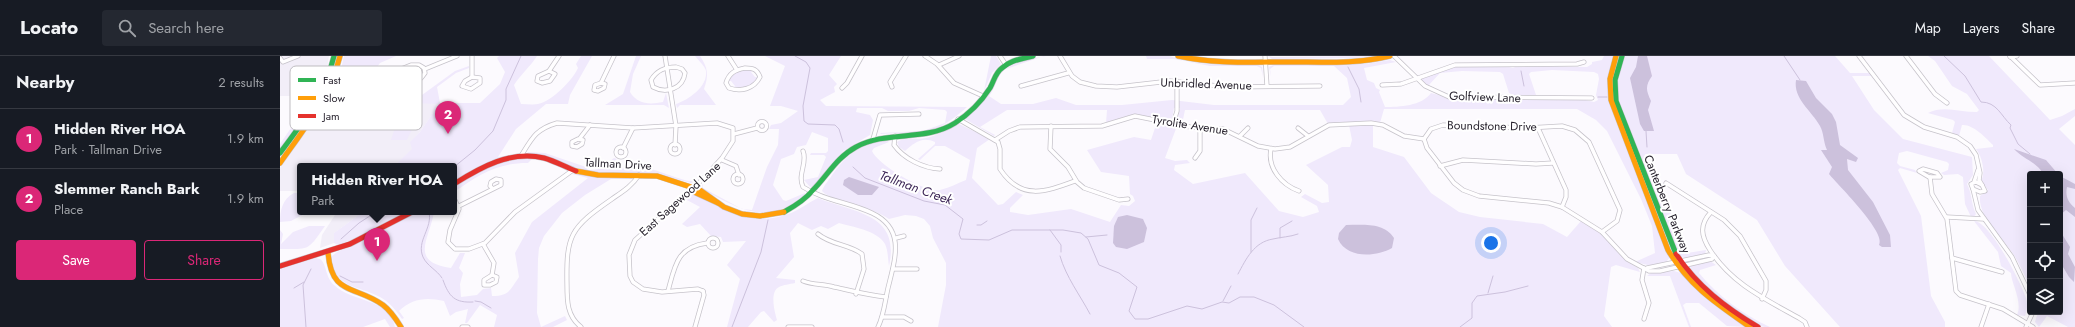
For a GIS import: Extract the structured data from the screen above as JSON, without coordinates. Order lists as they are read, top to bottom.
{
  "streets": {
    "street": [
      "Unbridled Avenue",
      "Golfview Lane",
      "Tyrolite Avenue",
      "Boundstone Drive",
      "Tallman Drive",
      "East Sagewood Lane",
      "Canterberry Parkway"
    ]
  },
  "crossings": [
    ["Tyrolite Avenue", "Boundstone Drive"],
    ["Tallman Drive", "East Sagewood Lane"]
  ],
  "water": ["Tallman Creek"],
  "legend": ["Fast", "Slow", "Jam"],
  "page": {
    "header": "Locato",
    "search": "Search here",
    "nav": ["Map", "Layers", "Share"],
    "heading": ["Nearby", "2 results"],
    "pins": ["2", "1"],
    "list": [
      {
        "mark": "1",
        "name": "Hidden River HOA",
        "note": "Park · Tallman Drive",
        "value": "1.9 km"
      },
      {
        "mark": "2",
        "name": "Slemmer Ranch Bark",
        "note": "Place",
        "value": "1.9 km"
      }
    ],
    "popup": ["Hidden River HOA", "Park"],
    "map_buttons": ["+", "−"],
    "buttons": ["Save", "Share"]
  }
}
